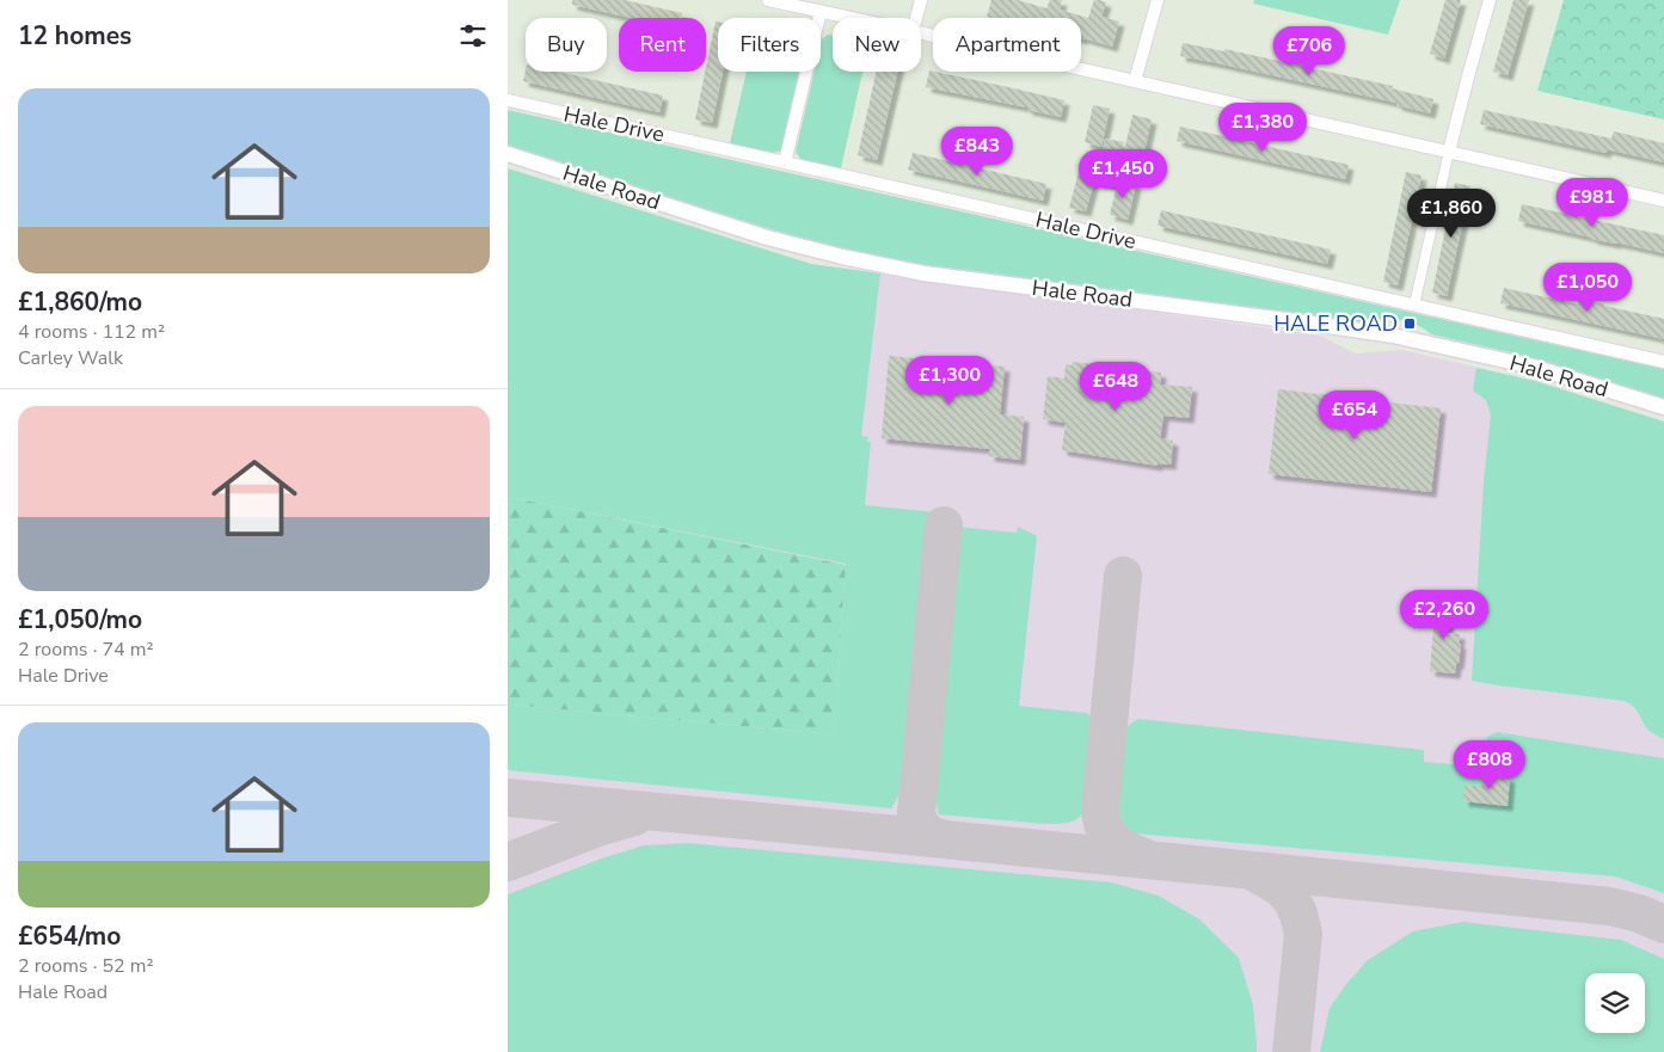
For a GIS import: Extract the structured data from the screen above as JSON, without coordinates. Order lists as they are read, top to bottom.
{
  "streets": {
    "street": ["Hale Drive", "Hale Road"]
  },
  "places": {
    "transit": ["HALE ROAD"]
  },
  "page": {
    "heading": "12 homes",
    "chip": [
      "Buy",
      "Rent",
      "Filters",
      "New",
      "Apartment"
    ],
    "price": [
      "£706",
      "£1,380",
      "£843",
      "£1,450",
      "£981",
      "£1,860",
      "£1,050",
      "£1,300",
      "£648",
      "£654",
      "£2,260",
      "£808"
    ],
    "list": [
      {
        "name": "£1,860/mo",
        "note": "4 rooms · 112 m² · Carley Walk"
      },
      {
        "name": "£1,050/mo",
        "note": "2 rooms · 74 m² · Hale Drive"
      },
      {
        "name": "£654/mo",
        "note": "2 rooms · 52 m² · Hale Road"
      }
    ]
  }
}
